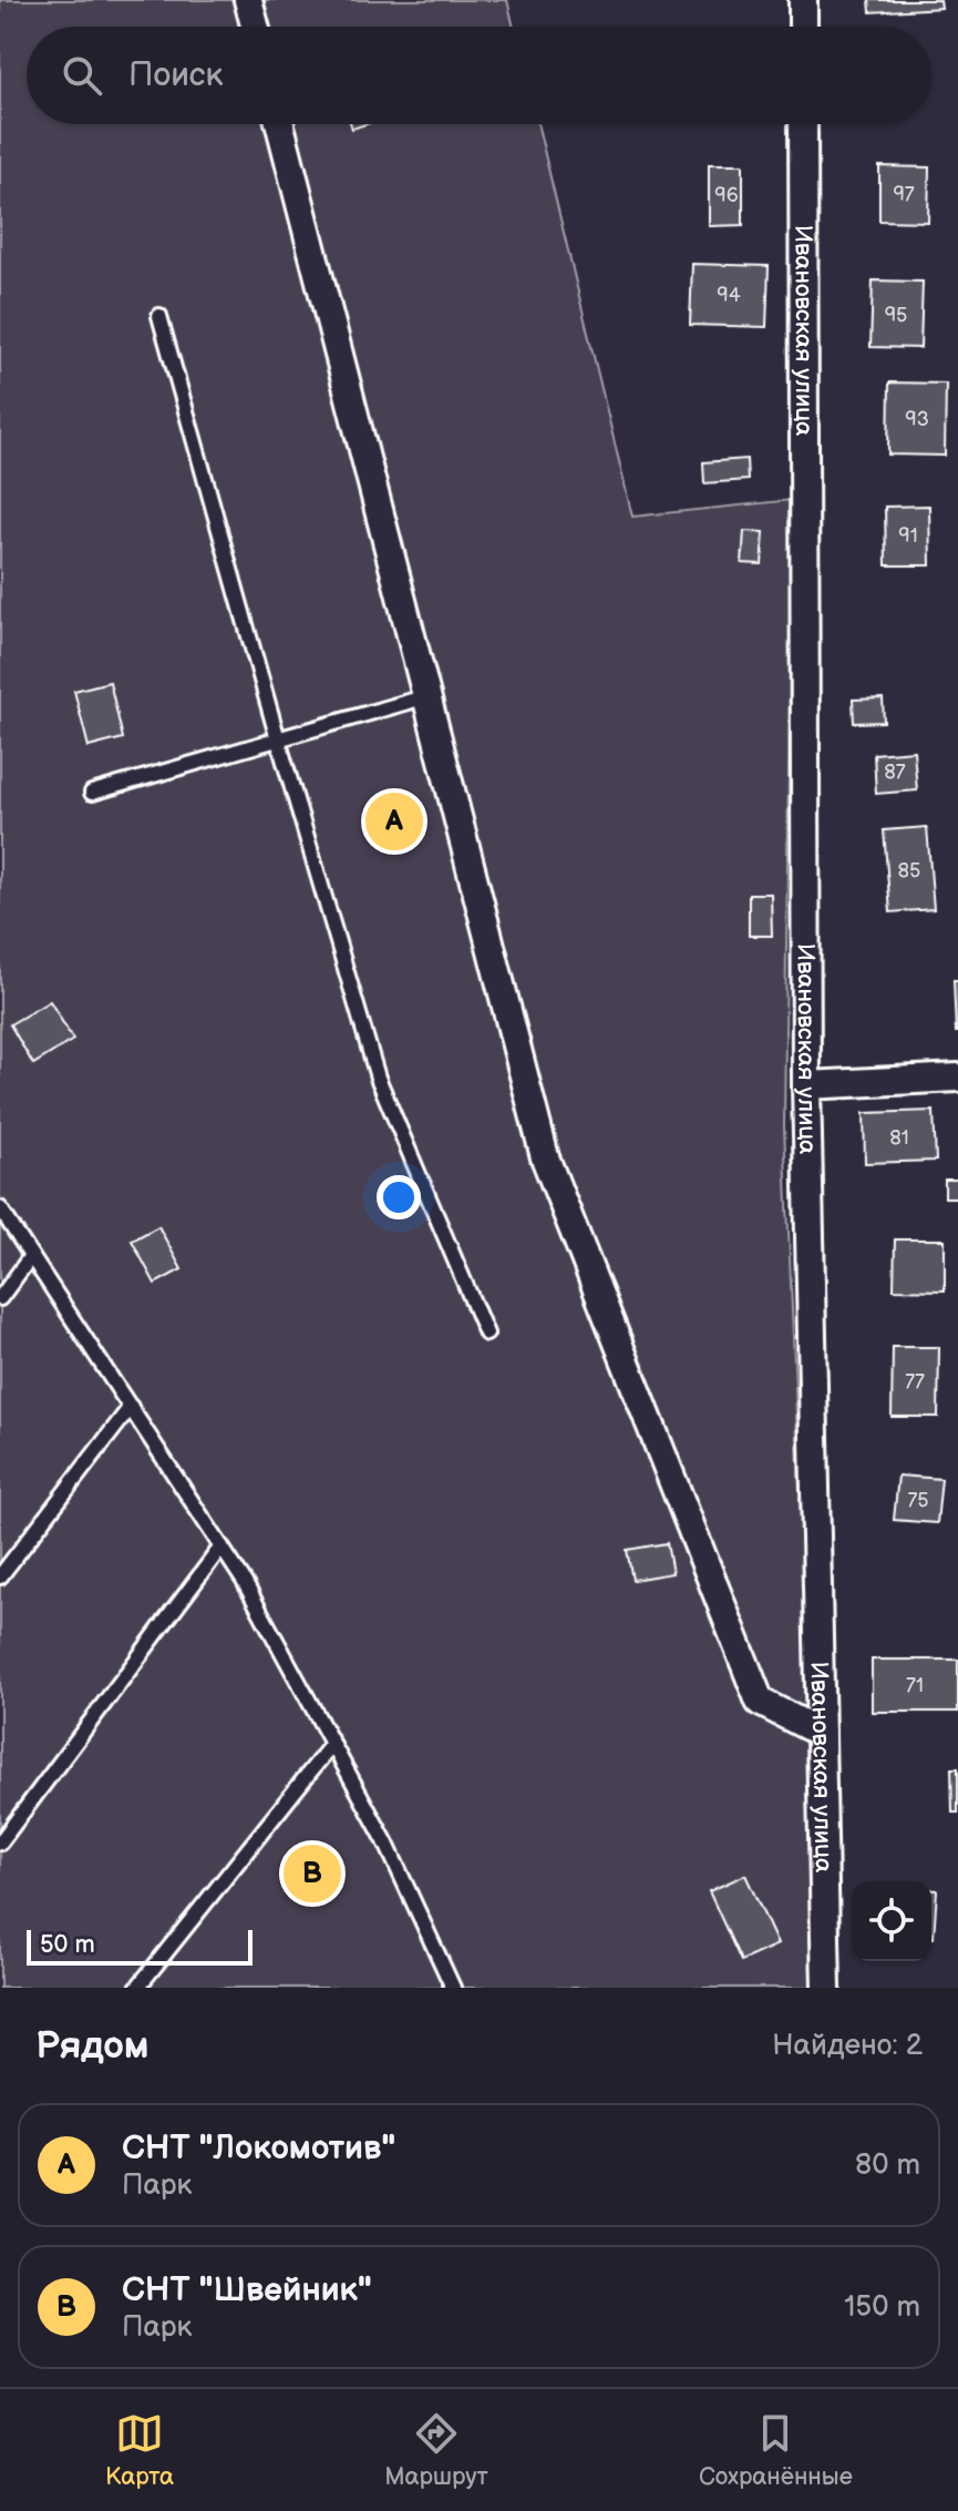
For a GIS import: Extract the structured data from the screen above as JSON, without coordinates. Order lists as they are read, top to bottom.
{
  "streets": {
    "street": ["Ивановская улица"]
  },
  "house_numbers": [
    "97",
    "96",
    "94",
    "95",
    "93",
    "91",
    "87",
    "85",
    "81",
    "77",
    "75",
    "71"
  ],
  "scale_bar": "50 m",
  "page": {
    "search": "Поиск",
    "pins": ["A", "B"],
    "scale": "50 m",
    "heading": ["Рядом", "Найдено: 2"],
    "list": [
      {
        "mark": "A",
        "name": "СНТ \"Локомотив\"",
        "note": "Парк",
        "value": "80 m"
      },
      {
        "mark": "B",
        "name": "СНТ \"Швейник\"",
        "note": "Парк",
        "value": "150 m"
      }
    ],
    "nav": ["Карта", "Маршрут", "Сохранённые"]
  }
}
